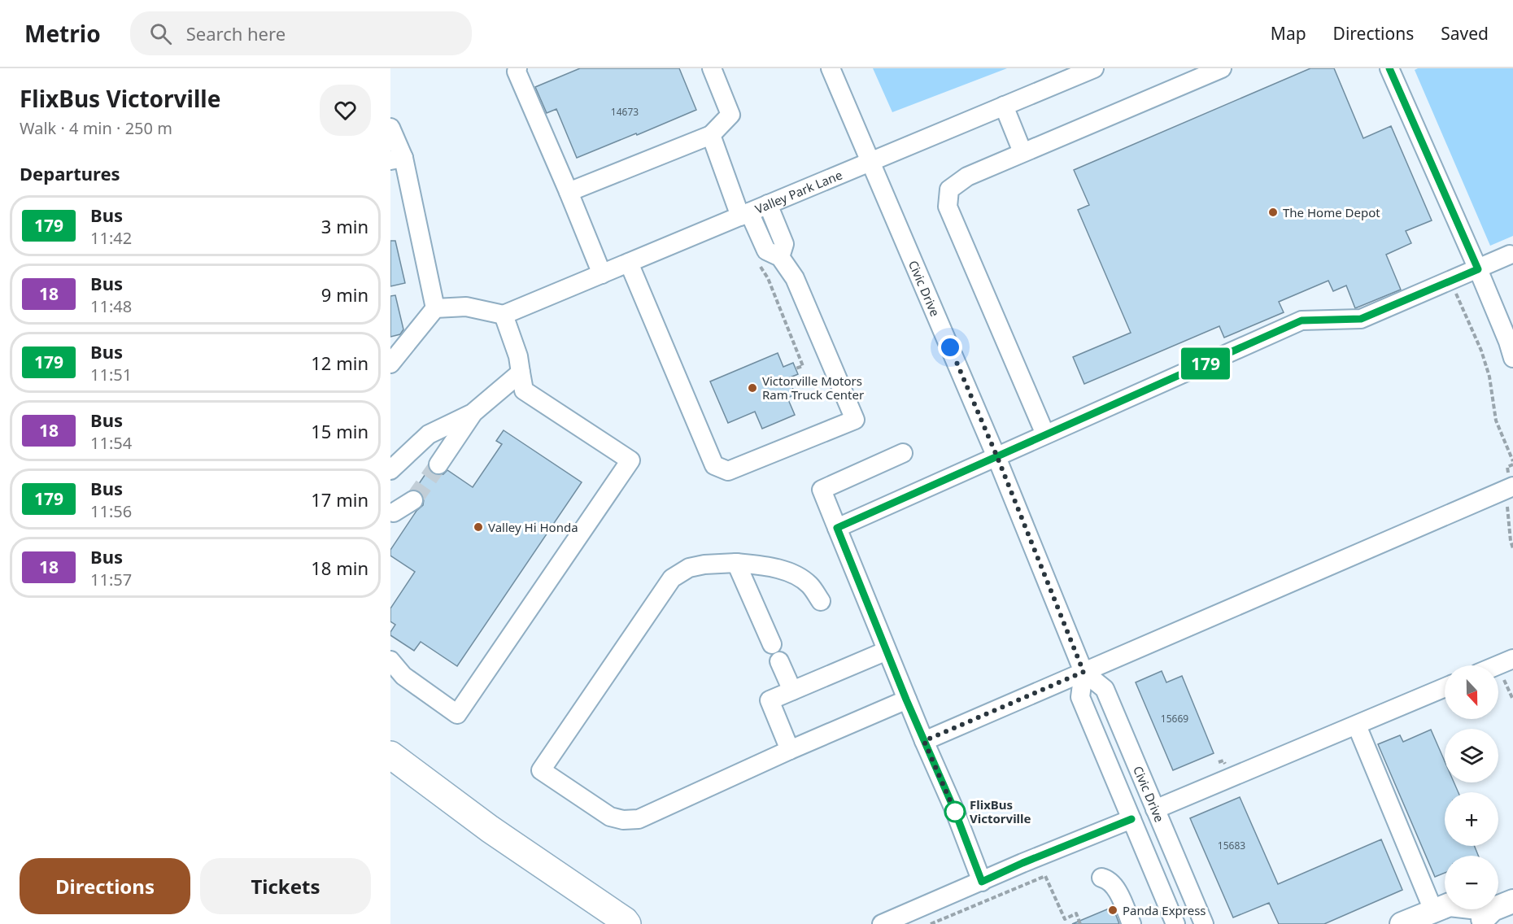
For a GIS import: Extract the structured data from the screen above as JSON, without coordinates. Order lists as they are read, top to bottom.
{
  "streets": {
    "street": ["Valley Park Lane", "Civic Drive"]
  },
  "crossings": [
    ["Valley Park Lane", "Civic Drive"]
  ],
  "places": [
    "The Home Depot",
    "Victorville Motors Ram Truck Center",
    "Valley Hi Honda",
    "FlixBus Victorville",
    "Panda Express"
  ],
  "lines": ["bus line 179"],
  "house_numbers": ["14673", "15669", "15683"],
  "north": "bottom",
  "page": {
    "header": "Metrio",
    "search": "Search here",
    "nav": ["Map", "Directions", "Saved"],
    "heading": [
      ["FlixBus Victorville", "Walk · 4 min · 250 m"],
      "Departures"
    ],
    "on_map": "179",
    "list": [
      {
        "mark": "179",
        "name": "Bus",
        "note": "11:42",
        "value": "3 min"
      },
      {
        "mark": "18",
        "name": "Bus",
        "note": "11:48",
        "value": "9 min"
      },
      {
        "mark": "179",
        "name": "Bus",
        "note": "11:51",
        "value": "12 min"
      },
      {
        "mark": "18",
        "name": "Bus",
        "note": "11:54",
        "value": "15 min"
      },
      {
        "mark": "179",
        "name": "Bus",
        "note": "11:56",
        "value": "17 min"
      },
      {
        "mark": "18",
        "name": "Bus",
        "note": "11:57",
        "value": "18 min"
      }
    ],
    "map_buttons": ["+", "−"],
    "buttons": ["Directions", "Tickets"]
  }
}
